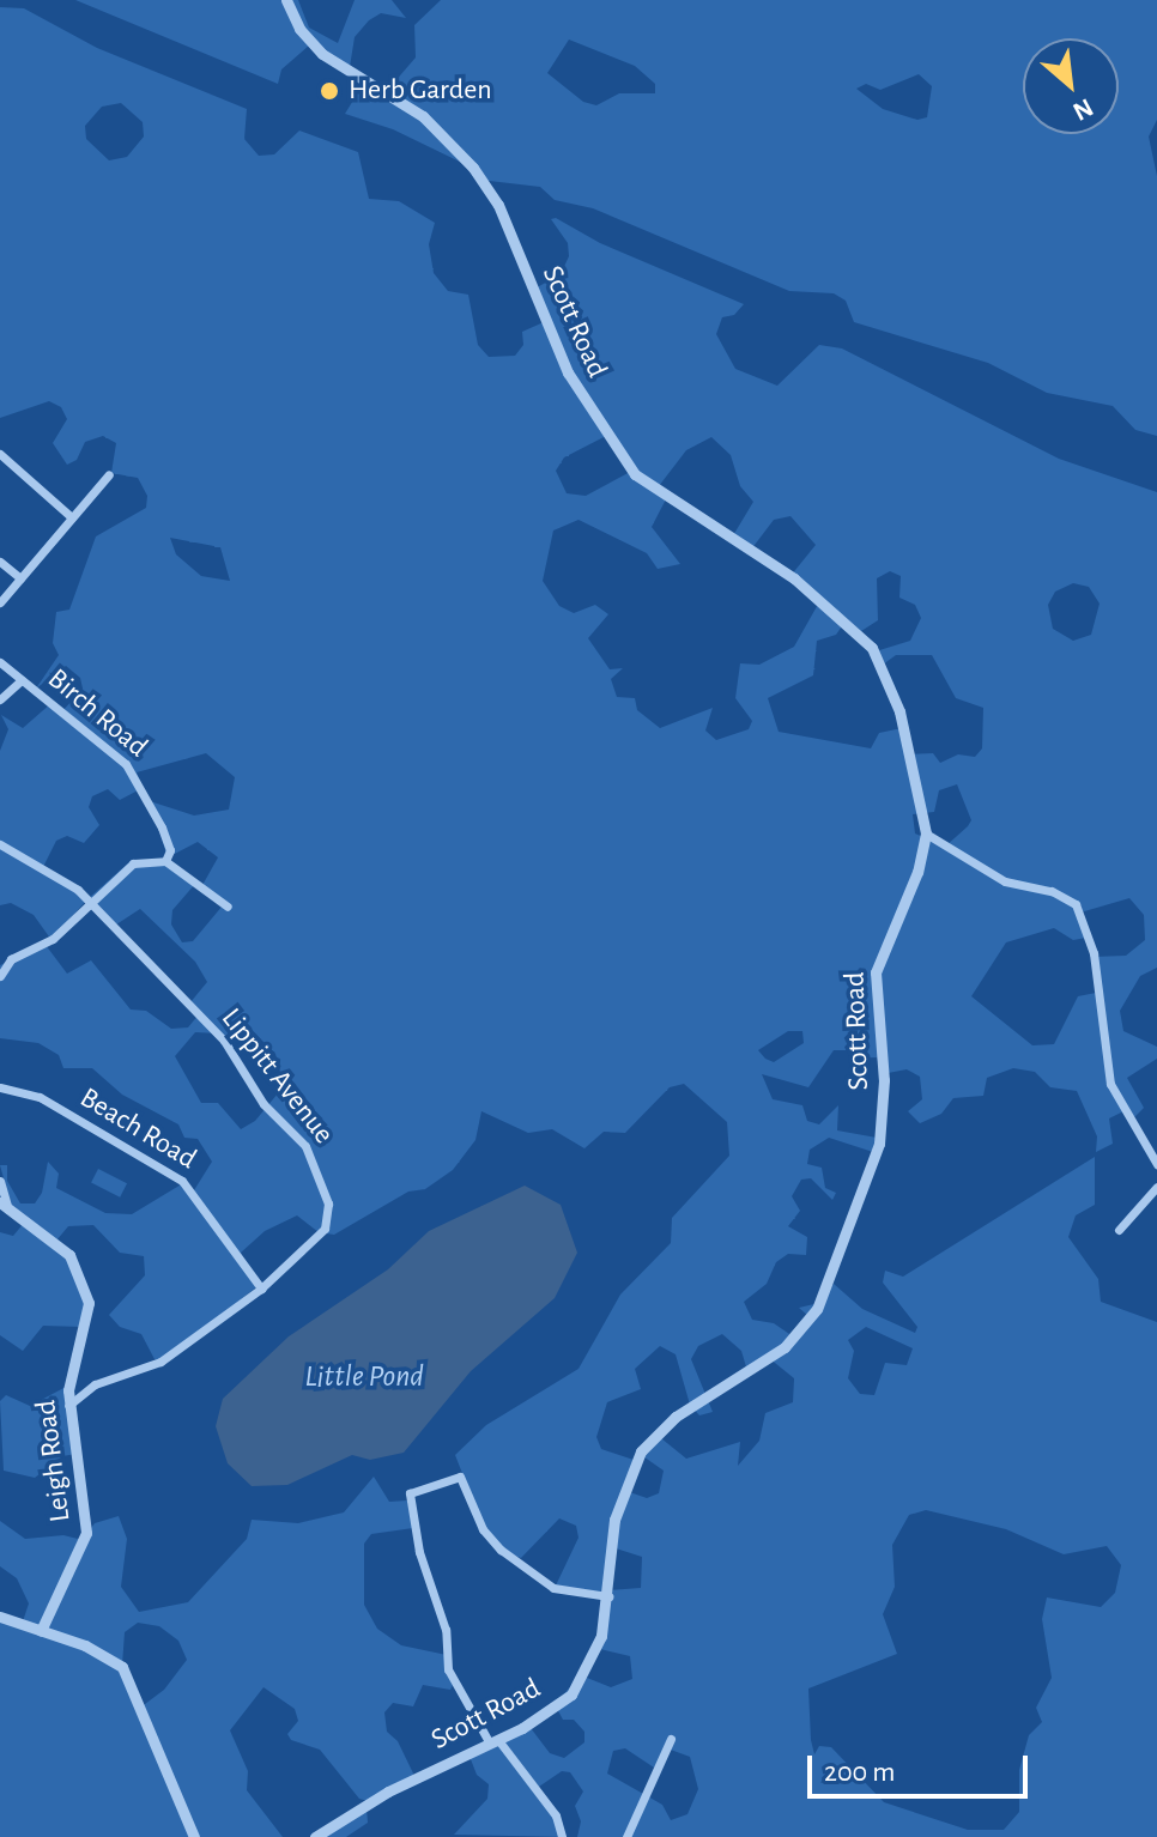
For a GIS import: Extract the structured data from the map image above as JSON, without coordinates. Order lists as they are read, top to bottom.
{
  "streets": {
    "street": [
      "Scott Road",
      "Birch Road",
      "Lippitt Avenue",
      "Beach Road",
      "Leigh Road"
    ]
  },
  "crossings": [
    ["Lippitt Avenue", "Beach Road"],
    ["Lippitt Avenue", "Leigh Road"]
  ],
  "water": ["Little Pond"],
  "places": ["Herb Garden"],
  "scale_bar": "200 m",
  "north": "bottom right"
}
